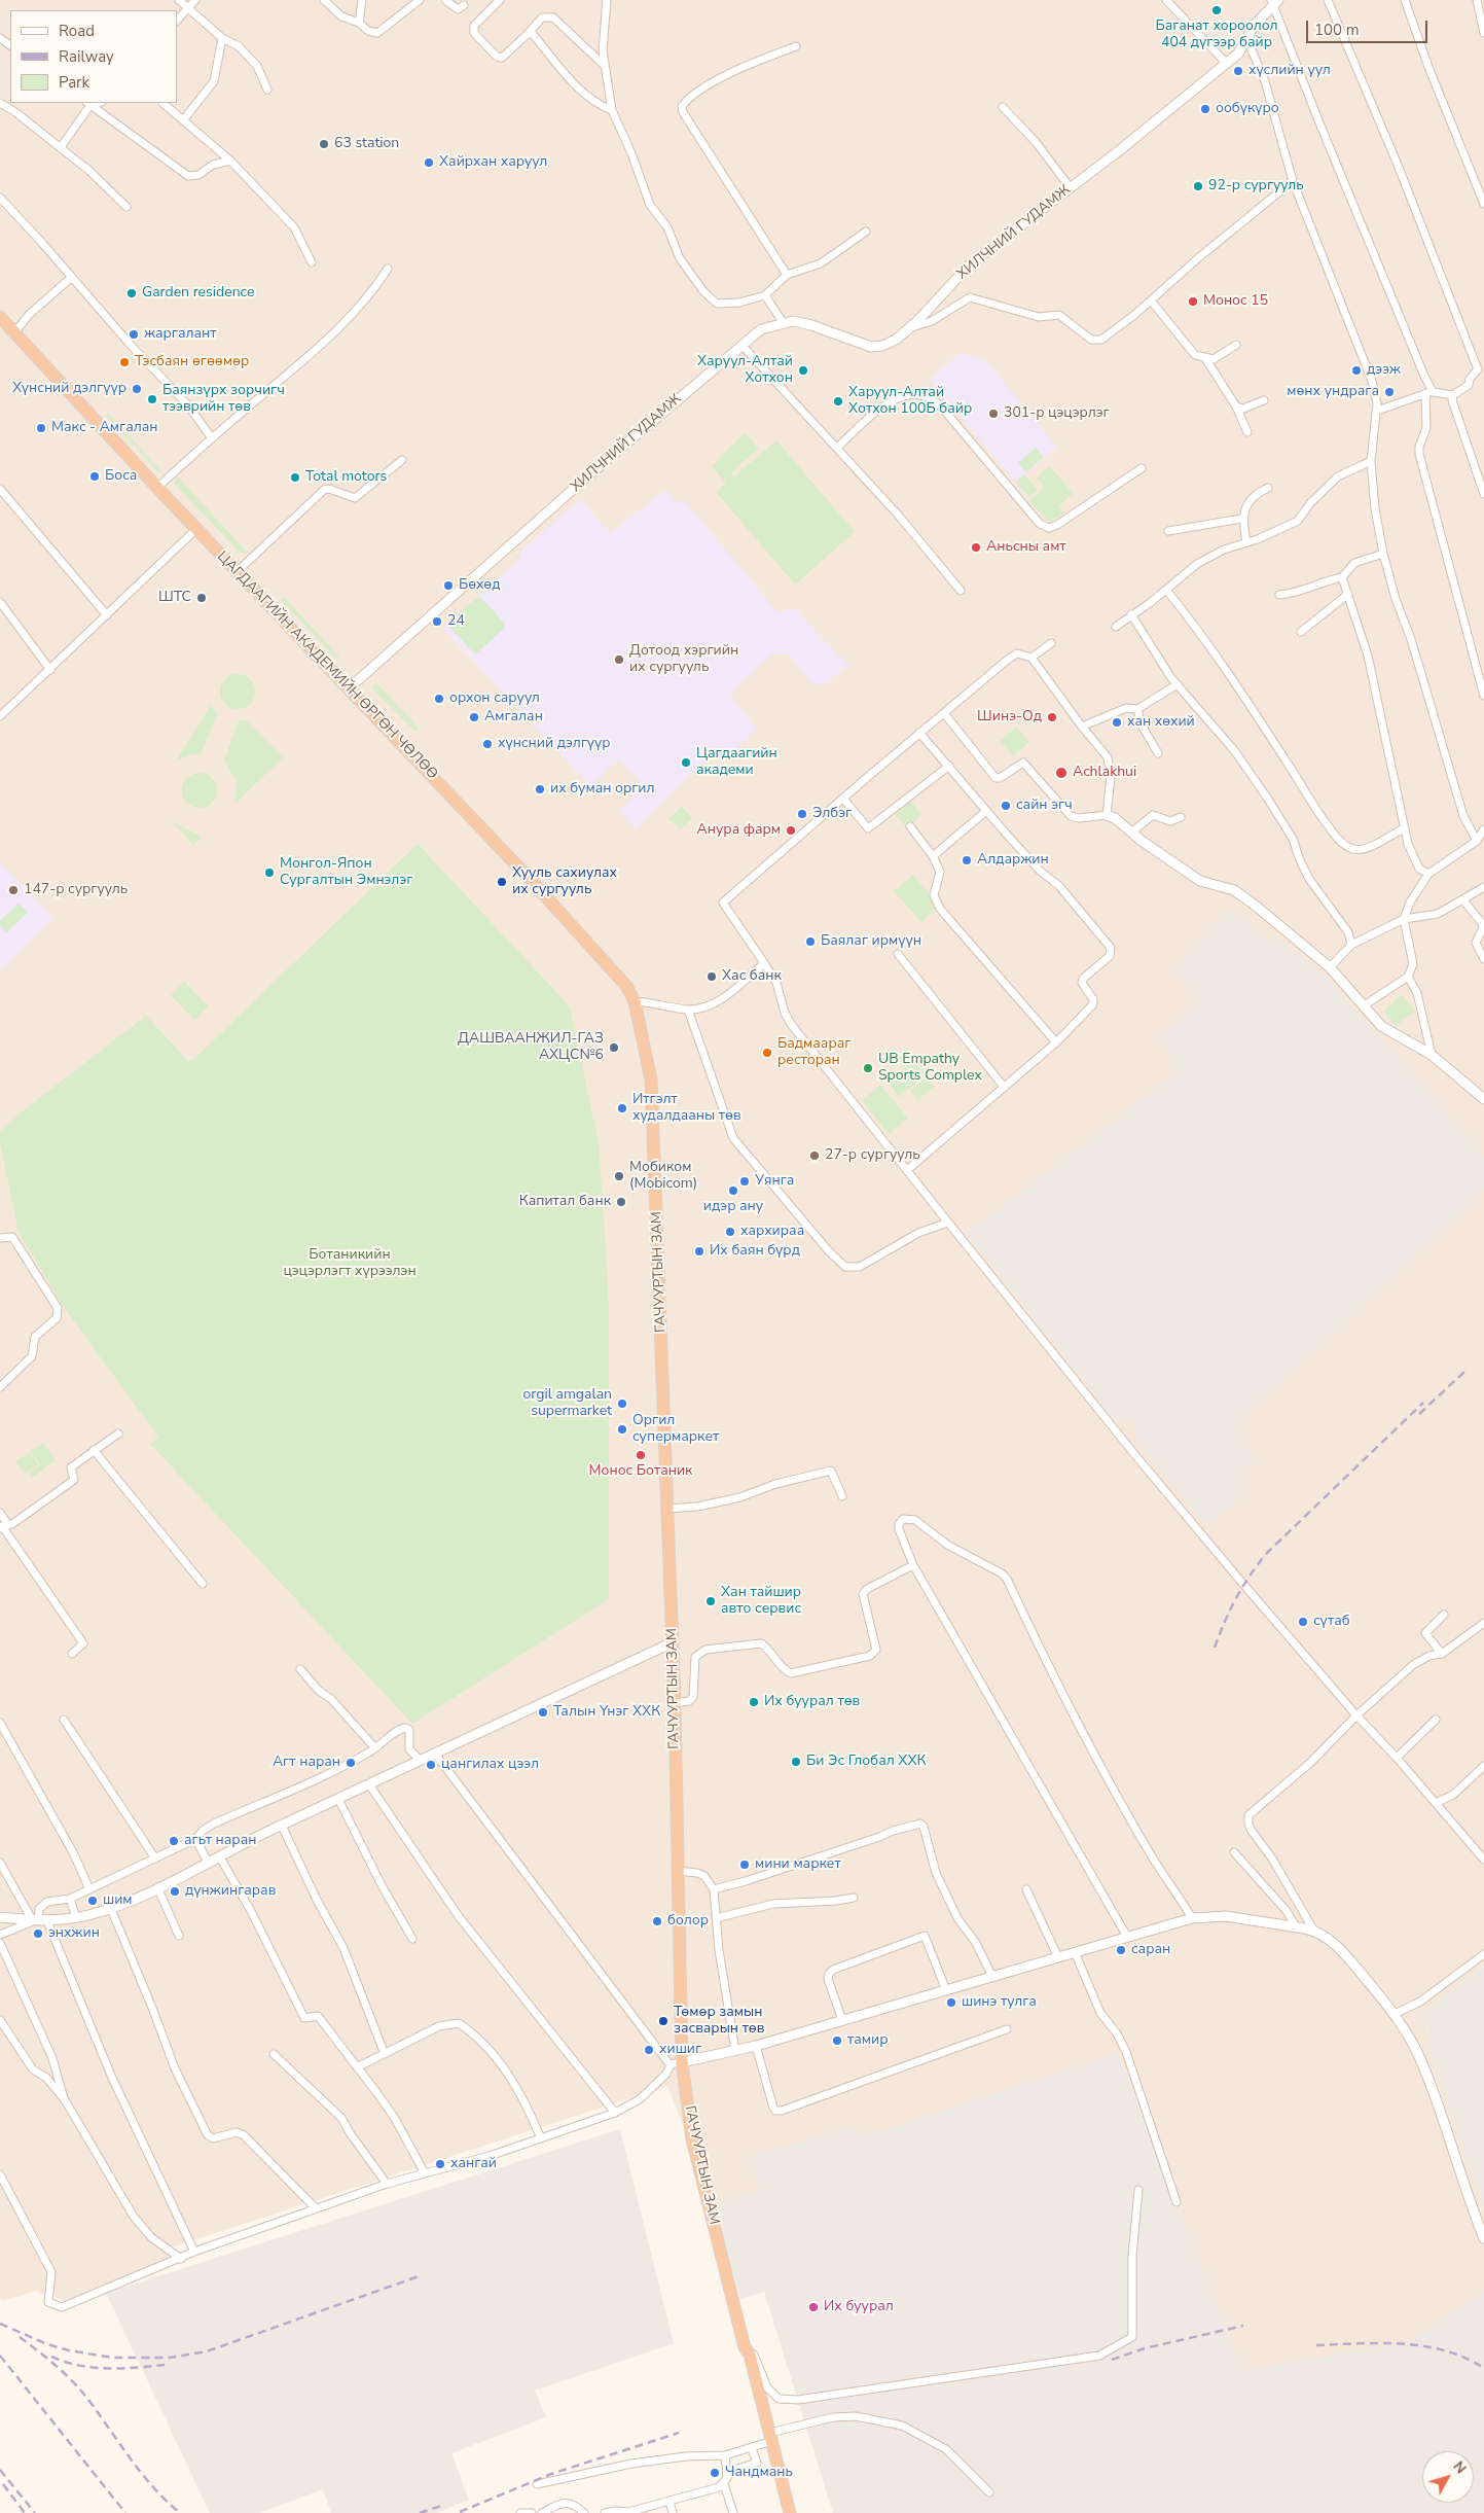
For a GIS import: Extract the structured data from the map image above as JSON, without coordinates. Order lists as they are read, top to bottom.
{
  "streets": {
    "highway": ["ЦАГДААГИЙН АКАДЕМИЙН ӨРГӨН ЧӨЛӨӨ", "ГАЧУУРТЫН ЗАМ"],
    "main road": ["ХИЛЧНИЙ ГУДАМЖ"]
  },
  "crossings": [
    ["ХИЛЧНИЙ ГУДАМЖ", "ЦАГДААГИЙН АКАДЕМИЙН ӨРГӨН ЧӨЛӨӨ"],
    ["ЦАГДААГИЙН АКАДЕМИЙН ӨРГӨН ЧӨЛӨӨ", "ГАЧУУРТЫН ЗАМ"]
  ],
  "parks": ["Ботаникийн цэцэрлэгт хүрээлэн"],
  "places": [
    "Баганат хороолол 404 дүгээр байр",
    "хүслийн уул",
    "ообүкүро",
    "63 station",
    "Хайрхан харуул",
    "92-р сургууль",
    "Garden residence",
    "Монос 15",
    "жаргалант",
    "Тэсбаян өгөөмөр",
    "Харуул-Алтай Хотхон",
    "дээж",
    "Хүнсний дэлгүүр",
    "мөнх ундрага",
    "Баянзүрх зорчигч тээврийн төв",
    "Харуул-Алтай Хотхон 100Б байр",
    "301-р цэцэрлэг",
    "Макс - Амгалан",
    "Боса",
    "Total motors",
    "Аньсны амт",
    "Бөхөд",
    "ШТС",
    "24",
    "Дотоод хэргийн их сургууль",
    "орхон саруул",
    "Амгалан",
    "Шинэ-Од",
    "хан хөхий",
    "хүнсний дэлгүүр",
    "Цагдаагийн академи",
    "Achlakhui",
    "их буман оргил",
    "сайн эгч",
    "Элбэг",
    "Анура фарм",
    "Алдаржин",
    "Монгол-Япон Сургалтын Эмнэлэг",
    "Хууль сахиулах их сургууль",
    "147-р сургууль",
    "Баялаг ирмүүн",
    "Хас банк",
    "ДАШВААНЖИЛ-ГАЗ АХЦС№6",
    "Бадмаараг ресторан",
    "UB Empathy Sports Complex",
    "Итгэлт худалдааны төв",
    "27-р сургууль",
    "Мобиком (Mobicom)",
    "Уянга",
    "идэр ану",
    "Капитал банк",
    "хархираа",
    "Их баян бүрд",
    "orgil amgalan supermarket",
    "Оргил супермаркет",
    "Монос Ботаник",
    "Хан тайшир авто сервис",
    "сүтаб",
    "Их буурал төв",
    "Талын Үнэг ХХК",
    "Би Эс Глобал ХХК",
    "Агт наран",
    "цангилах цээл",
    "агьт наран",
    "мини маркет",
    "дүнжингарав",
    "шим",
    "болор",
    "энхжин",
    "саран",
    "шинэ тулга",
    "Төмөр замын засварын төв",
    "тамир",
    "хишиг",
    "хангай",
    "Их буурал",
    "Чандмань"
  ],
  "legend": ["Road", "Railway", "Park"],
  "scale_bar": "100 m",
  "north": "top right"
}
